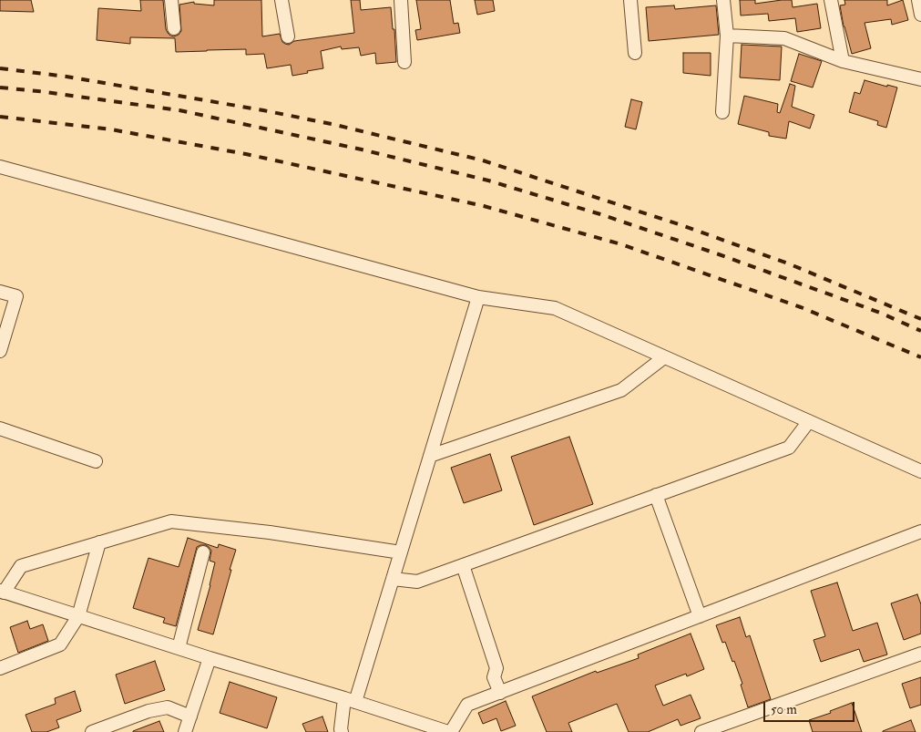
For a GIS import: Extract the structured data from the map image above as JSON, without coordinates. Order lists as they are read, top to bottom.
{
  "scale_bar": "50 m"
}
